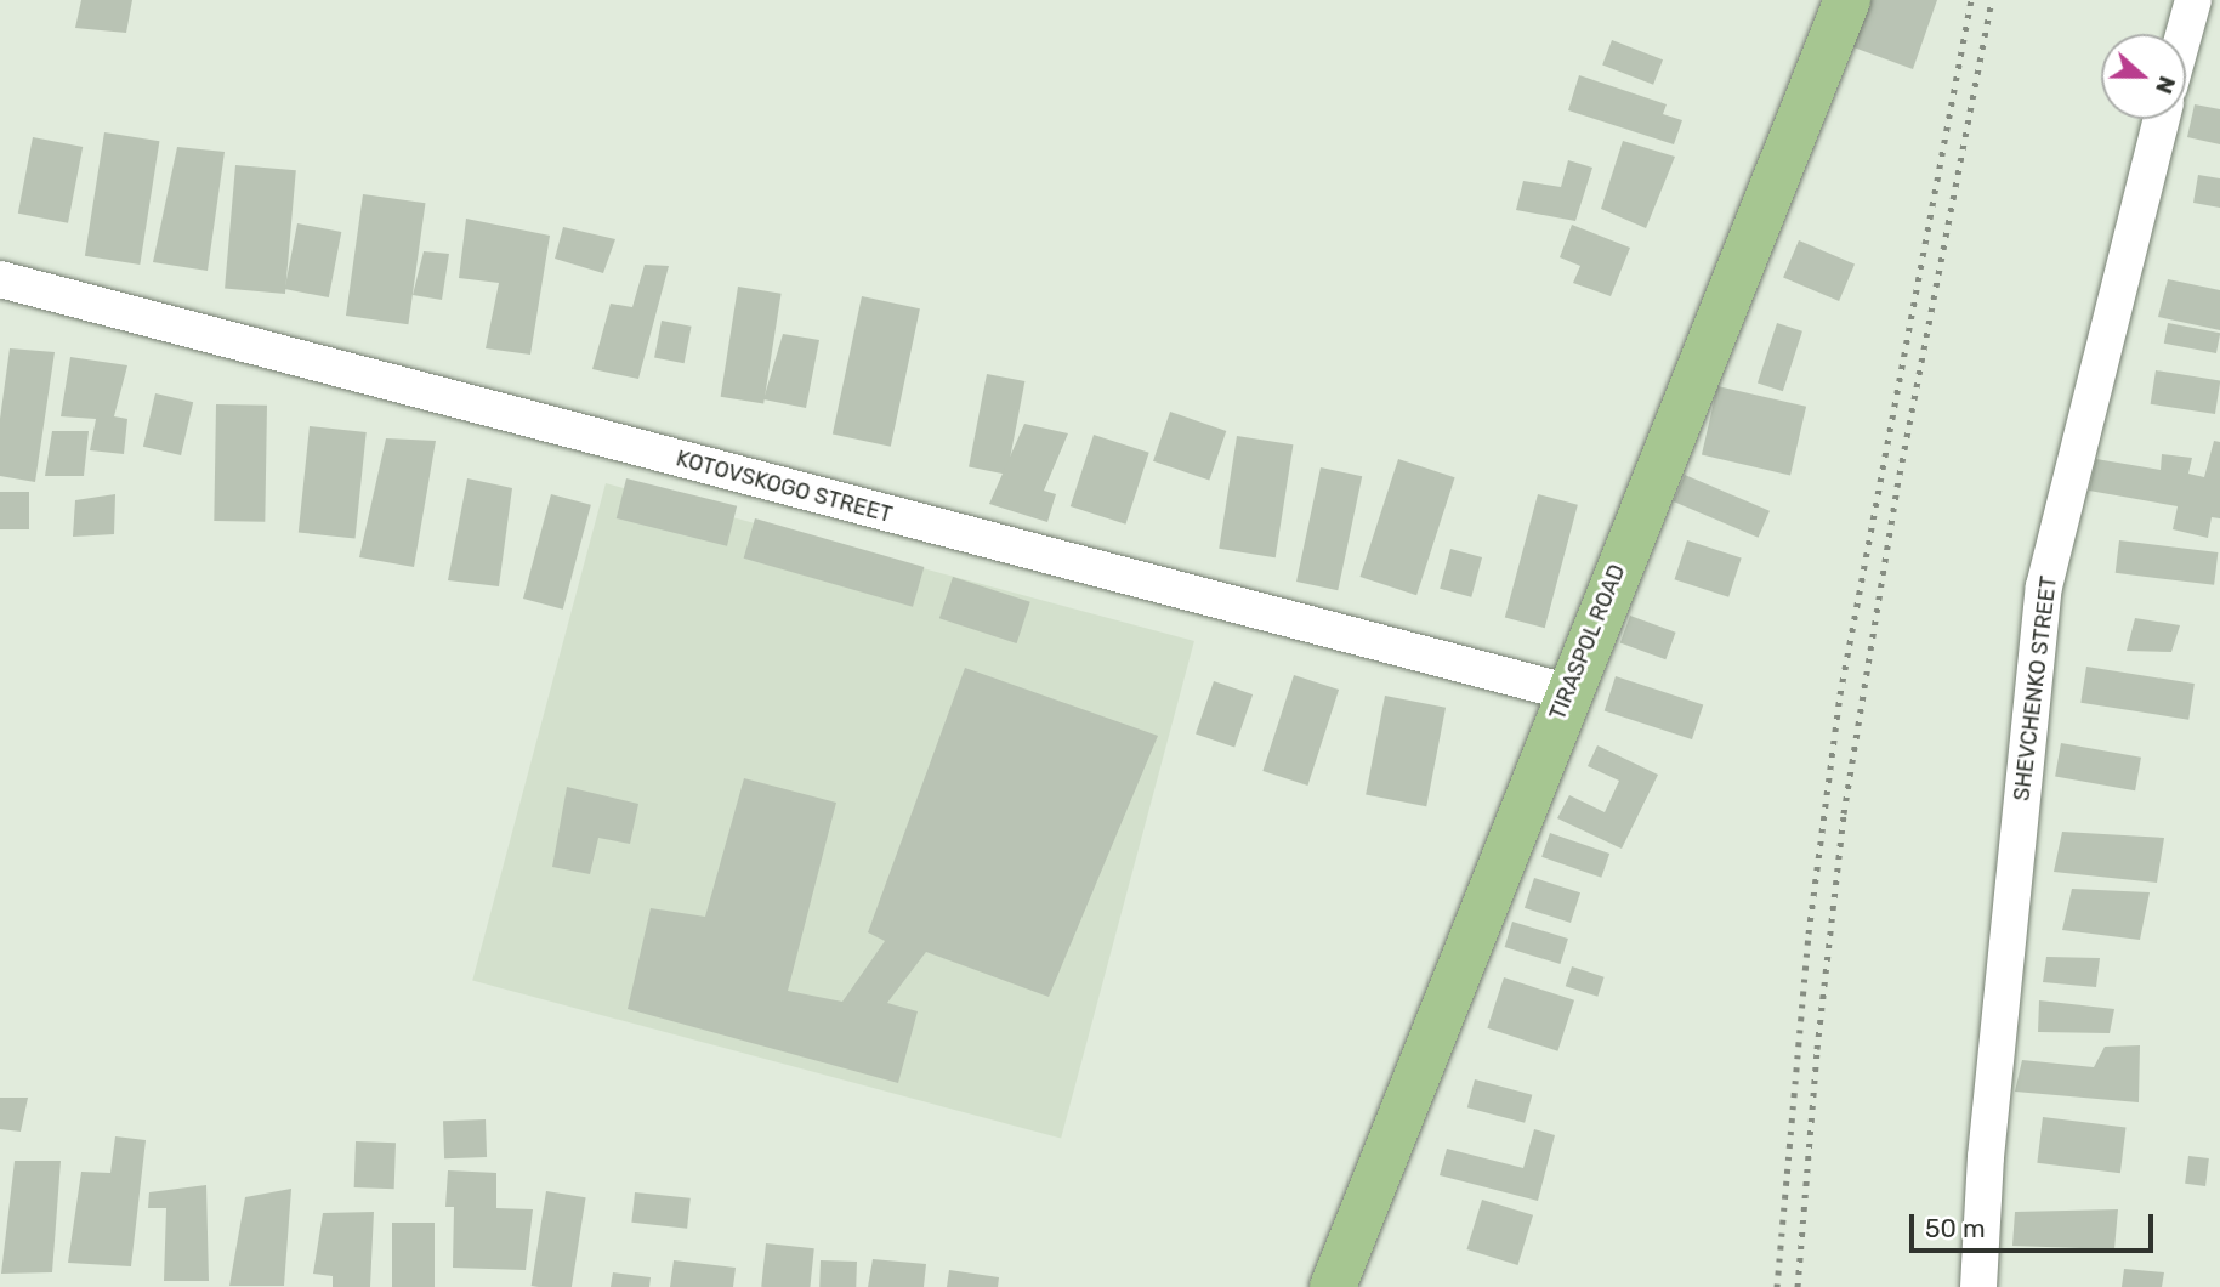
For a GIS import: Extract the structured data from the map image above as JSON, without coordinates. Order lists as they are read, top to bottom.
{
  "streets": {
    "main road": ["TIRASPOL ROAD"],
    "street": ["KOTOVSKOGO STREET", "SHEVCHENKO STREET"]
  },
  "crossings": [
    ["KOTOVSKOGO STREET", "TIRASPOL ROAD"]
  ],
  "scale_bar": "50 m",
  "north": "right"
}
